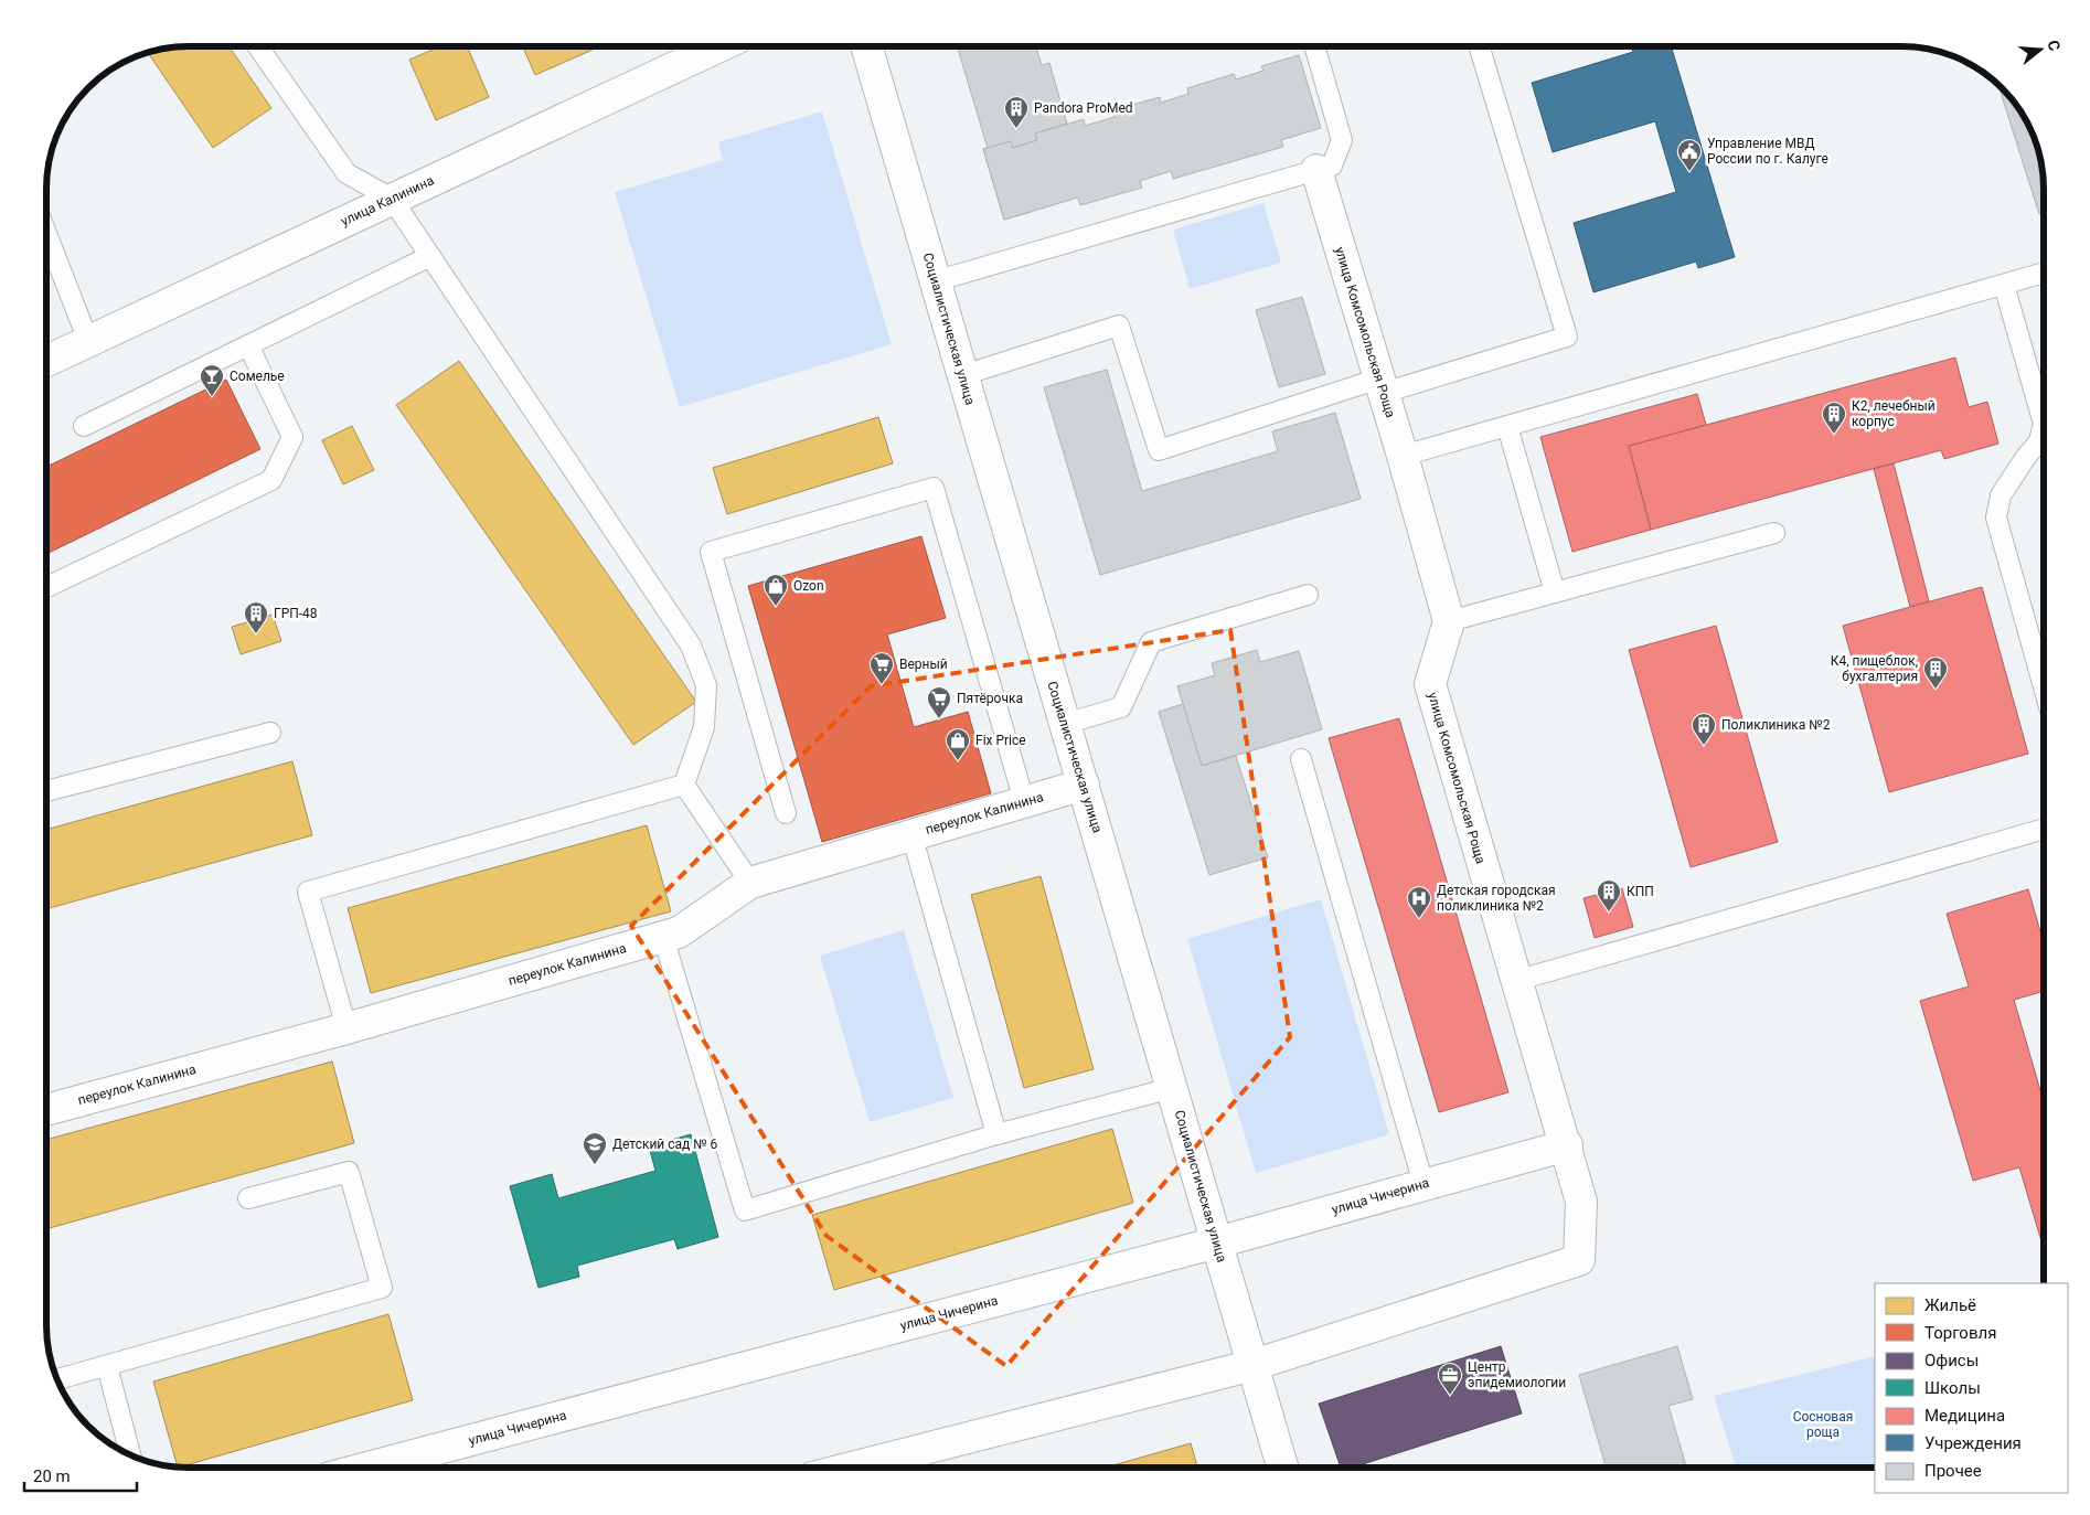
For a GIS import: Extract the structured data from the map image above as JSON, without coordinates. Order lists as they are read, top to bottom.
{
  "streets": {
    "street": [
      "улица Калинина",
      "Социалистическая улица",
      "улица Комсомольская Роща",
      "переулок Калинина",
      "улица Чичерина"
    ]
  },
  "crossings": [
    ["Социалистическая улица", "улица Комсомольская Роща"],
    ["Социалистическая улица", "переулок Калинина"],
    ["Социалистическая улица", "улица Чичерина"],
    ["улица Комсомольская Роща", "улица Чичерина"]
  ],
  "parks": ["Сосновая роща"],
  "places": {
    "building": [
      "Pandora ProMed",
      "К2, лечебный корпус",
      "ГРП-48",
      "К4, пищеблок, бухгалтерия",
      "Поликлиника №2",
      "КПП"
    ],
    "public building": ["Управление МВД России по г. Калуге"],
    "bar": ["Сомелье"],
    "shop": ["Ozon", "Fix Price"],
    "supermarket": ["Верный", "Пятёрочка"],
    "hospital": ["Детская городская поликлиника №2"],
    "school or university": ["Детский сад № 6"],
    "office": ["Центр эпидемиологии"]
  },
  "legend": [
    "Жильё",
    "Торговля",
    "Офисы",
    "Школы",
    "Медицина",
    "Учреждения",
    "Прочее"
  ],
  "scale_bar": "20 m",
  "north": "right"
}
